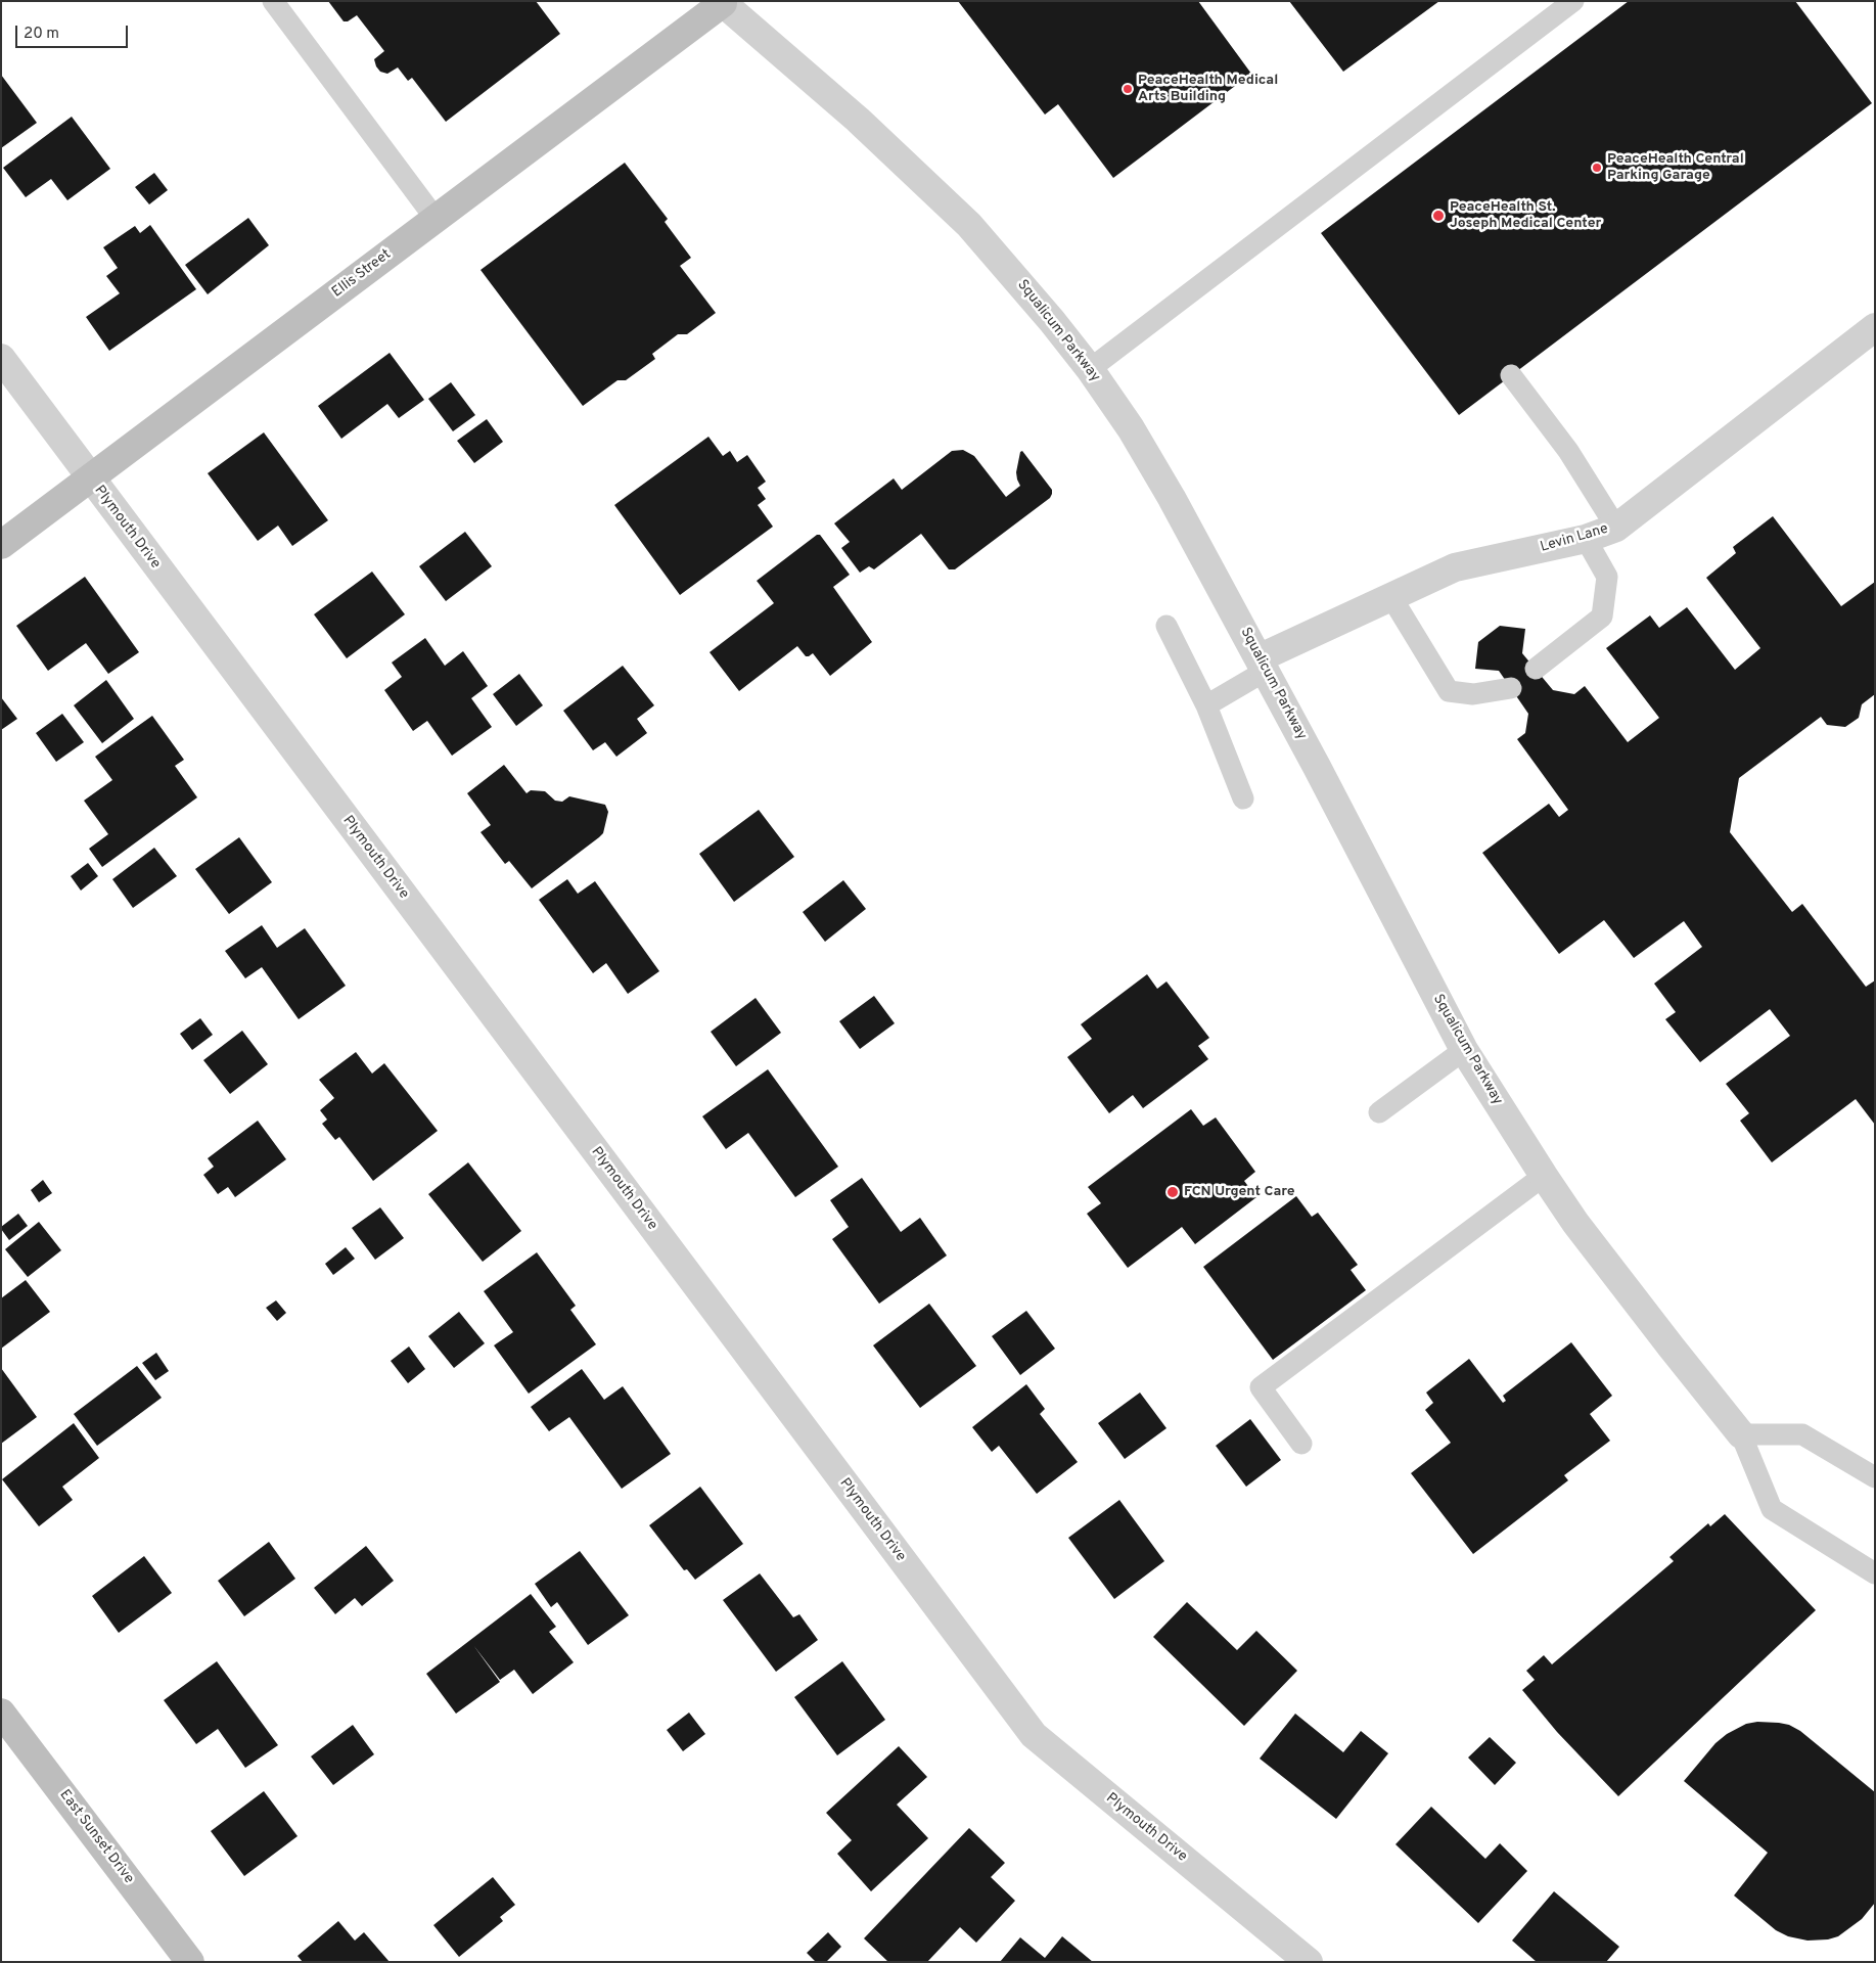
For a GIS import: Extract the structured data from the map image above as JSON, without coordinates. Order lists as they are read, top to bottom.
{
  "streets": {
    "street": [
      "Ellis Street",
      "Squalicum Parkway",
      "Plymouth Drive",
      "Levin Lane",
      "East Sunset Drive"
    ]
  },
  "crossings": [
    ["Ellis Street", "Squalicum Parkway"],
    ["Ellis Street", "Plymouth Drive"],
    ["Squalicum Parkway", "Levin Lane"]
  ],
  "places": [
    "PeaceHealth Medical Arts Building",
    "PeaceHealth Central Parking Garage",
    "PeaceHealth St. Joseph Medical Center",
    "FCN Urgent Care"
  ],
  "scale_bar": "20 m"
}
